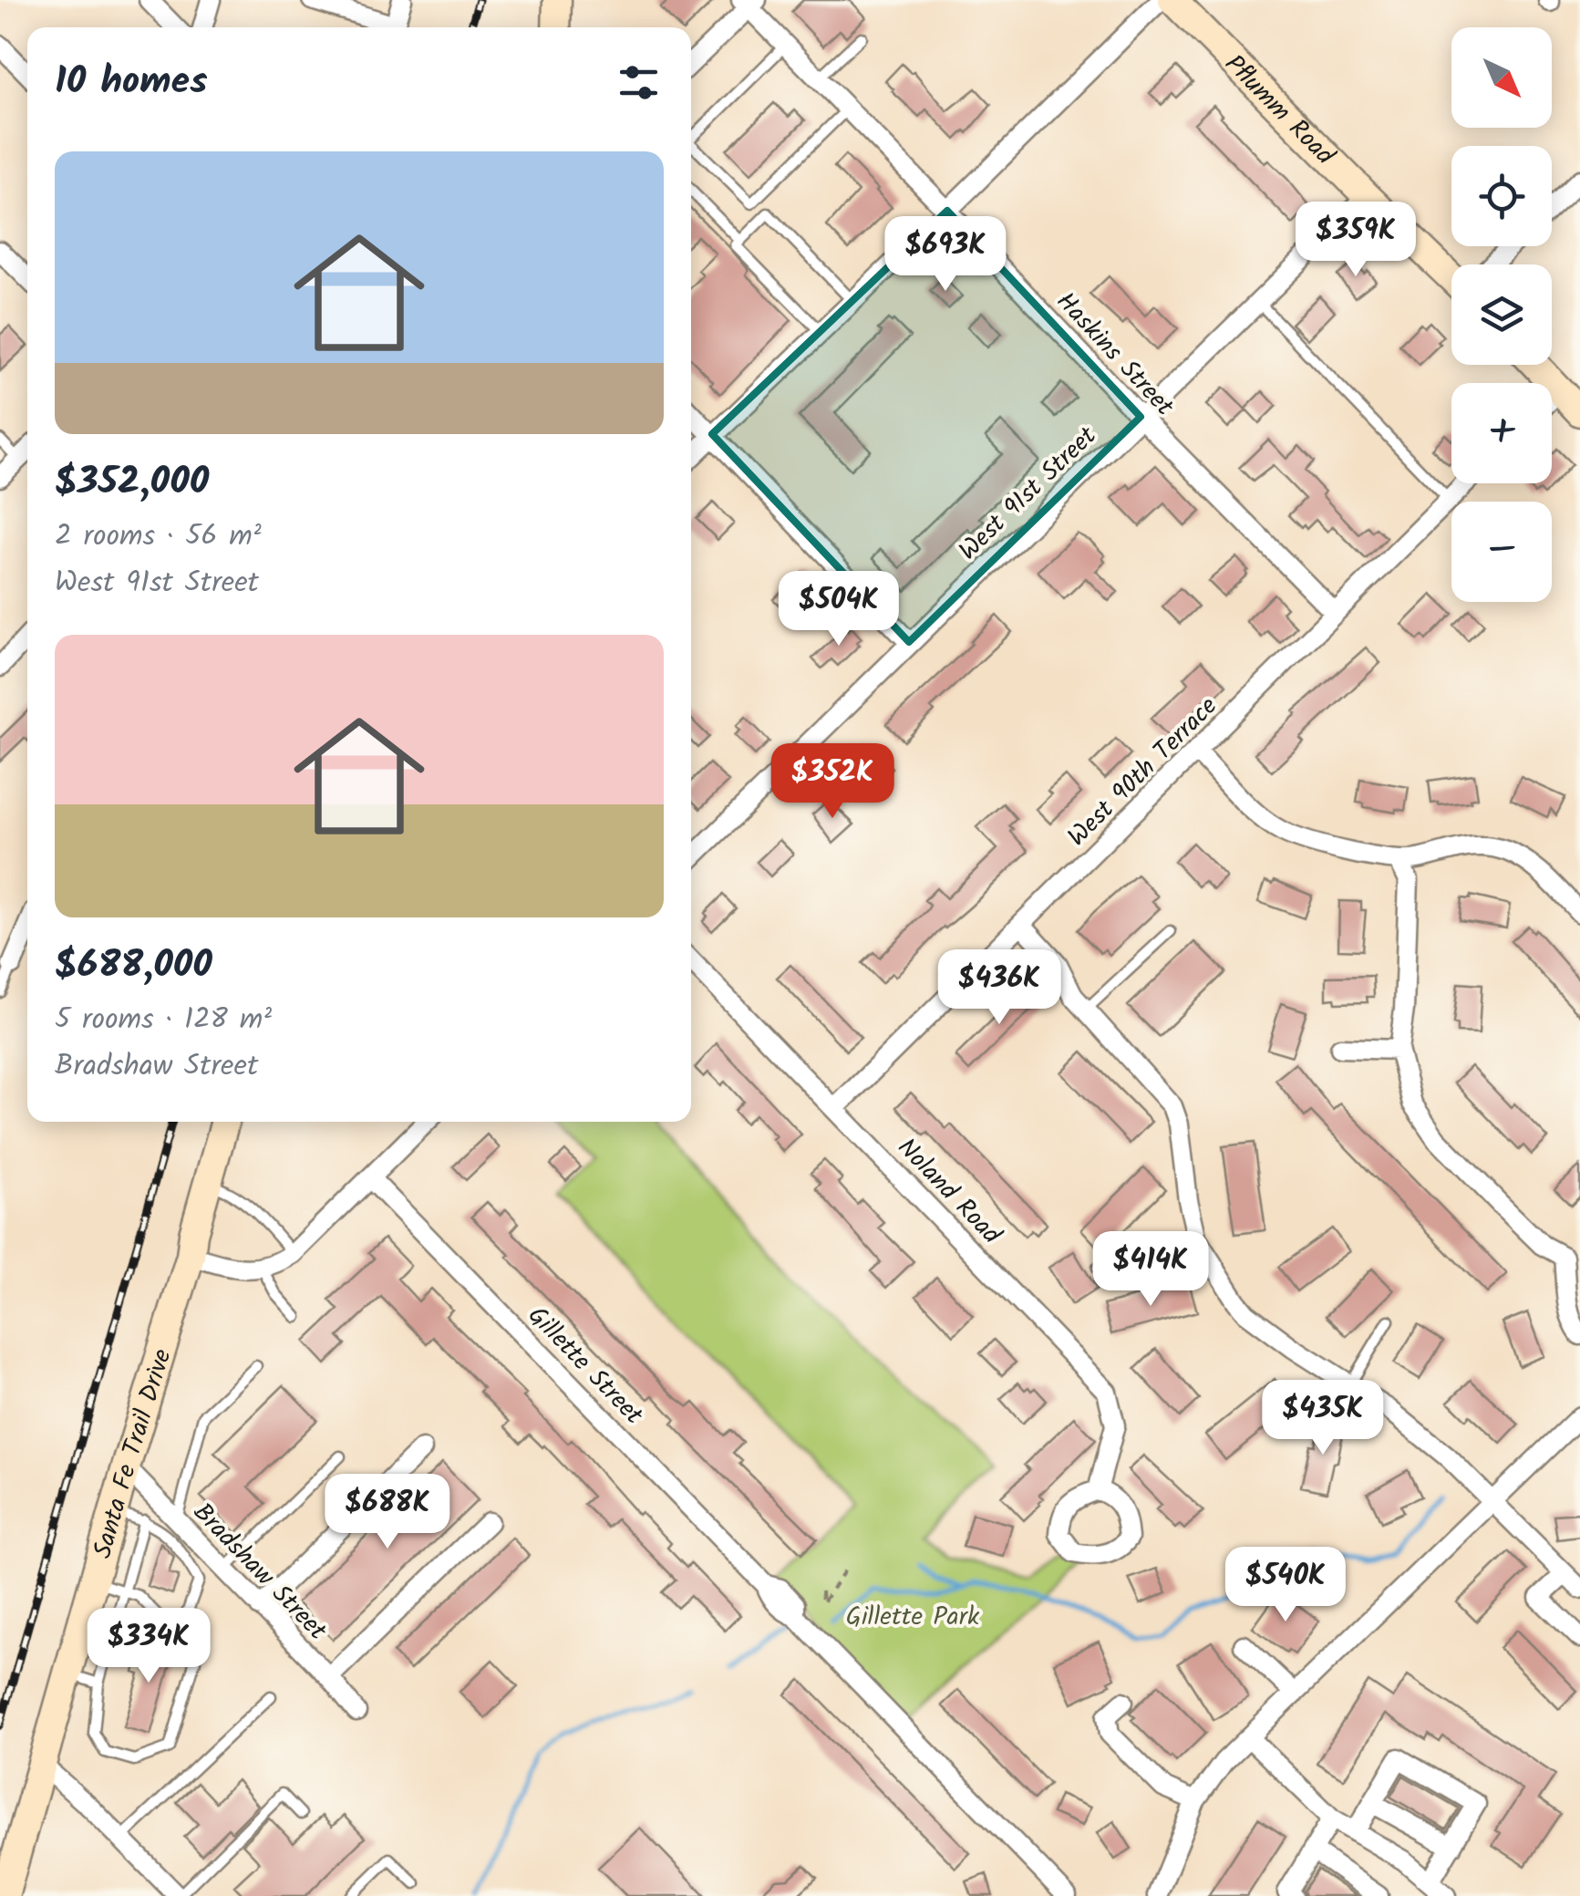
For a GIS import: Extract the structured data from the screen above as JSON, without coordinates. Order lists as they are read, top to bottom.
{
  "streets": {
    "main road": ["Pflumm Road", "Santa Fe Trail Drive"],
    "street": [
      "Haskins Street",
      "West 91st Street",
      "West 90th Terrace",
      "Noland Road",
      "Gillette Street",
      "Bradshaw Street"
    ]
  },
  "crossings": [
    ["Pflumm Road", "West 91st Street"],
    ["Haskins Street", "West 91st Street"],
    ["Haskins Street", "West 90th Terrace"],
    ["West 90th Terrace", "Noland Road"],
    ["Santa Fe Trail Drive", "Bradshaw Street"]
  ],
  "parks": ["Gillette Park"],
  "north": "bottom right",
  "page": {
    "map_buttons": ["+", "−"],
    "heading": "10 homes",
    "list": [
      {
        "name": "$352,000",
        "note": "2 rooms · 56 m² · West 91st Street"
      },
      {
        "name": "$688,000",
        "note": "5 rooms · 128 m² · Bradshaw Street"
      }
    ],
    "price": [
      "$359K",
      "$693K",
      "$504K",
      "$352K",
      "$436K",
      "$414K",
      "$435K",
      "$688K",
      "$540K",
      "$334K"
    ]
  }
}
